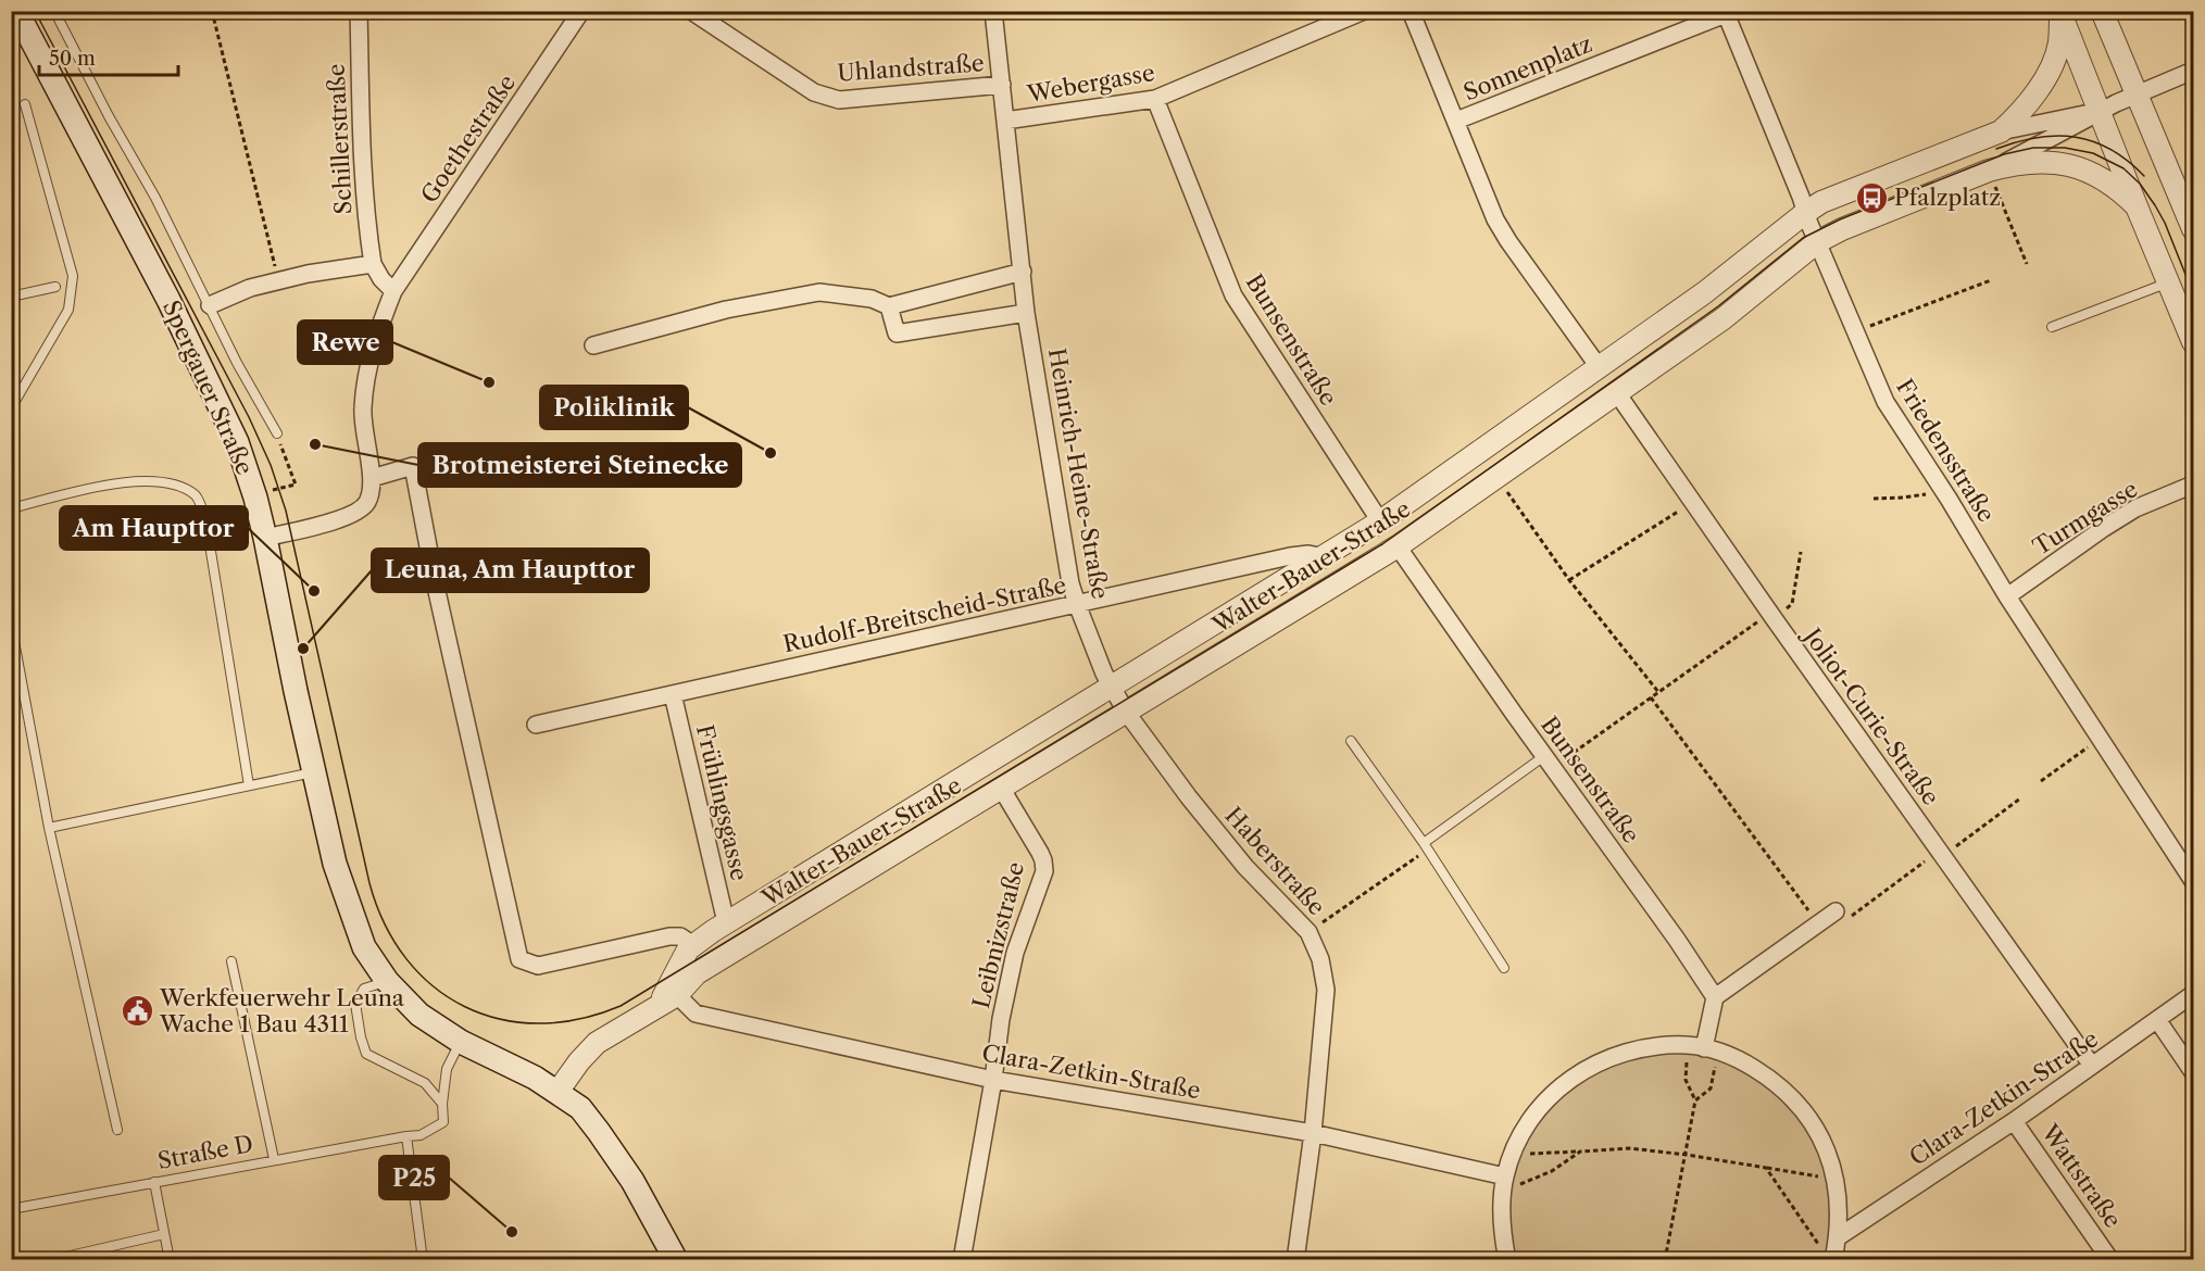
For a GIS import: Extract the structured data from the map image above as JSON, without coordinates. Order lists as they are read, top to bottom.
{
  "streets": {
    "main road": ["Spergauer Straße"],
    "street": [
      "Uhlandstraße",
      "Sonnenplatz",
      "Webergasse",
      "Schillerstraße",
      "Goethestraße",
      "Bunsenstraße",
      "Friedensstraße",
      "Heinrich-Heine-Straße",
      "Turmgasse",
      "Walter-Bauer-Straße",
      "Rudolf-Breitscheid-Straße",
      "Joliot-Curie-Straße",
      "Frühlingsgasse",
      "Haberstraße",
      "Leibnizstraße",
      "Clara-Zetkin-Straße",
      "Wattstraße"
    ],
    "lane": ["Straße D"]
  },
  "crossings": [
    ["Uhlandstraße", "Heinrich-Heine-Straße"],
    ["Sonnenplatz", "Friedensstraße"],
    ["Webergasse", "Bunsenstraße"],
    ["Webergasse", "Heinrich-Heine-Straße"],
    ["Bunsenstraße", "Walter-Bauer-Straße"],
    ["Spergauer Straße", "Walter-Bauer-Straße"],
    ["Friedensstraße", "Turmgasse"],
    ["Friedensstraße", "Walter-Bauer-Straße"],
    ["Heinrich-Heine-Straße", "Walter-Bauer-Straße"],
    ["Heinrich-Heine-Straße", "Rudolf-Breitscheid-Straße"],
    ["Heinrich-Heine-Straße", "Haberstraße"],
    ["Walter-Bauer-Straße", "Rudolf-Breitscheid-Straße"],
    ["Walter-Bauer-Straße", "Joliot-Curie-Straße"],
    ["Walter-Bauer-Straße", "Frühlingsgasse"],
    ["Walter-Bauer-Straße", "Haberstraße"],
    ["Walter-Bauer-Straße", "Leibnizstraße"],
    ["Walter-Bauer-Straße", "Clara-Zetkin-Straße"],
    ["Rudolf-Breitscheid-Straße", "Frühlingsgasse"],
    ["Joliot-Curie-Straße", "Clara-Zetkin-Straße"],
    ["Haberstraße", "Clara-Zetkin-Straße"],
    ["Leibnizstraße", "Clara-Zetkin-Straße"],
    ["Clara-Zetkin-Straße", "Wattstraße"]
  ],
  "places": {
    "bus stop": ["Pfalzplatz"],
    "other": [
      "Rewe",
      "Brotmeisterei Steinecke",
      "Poliklinik",
      "Am Haupttor",
      "Leuna, Am Haupttor",
      "P25"
    ],
    "public building": ["Werkfeuerwehr Leuna Wache 1 Bau 4311"]
  },
  "scale_bar": "50 m"
}
